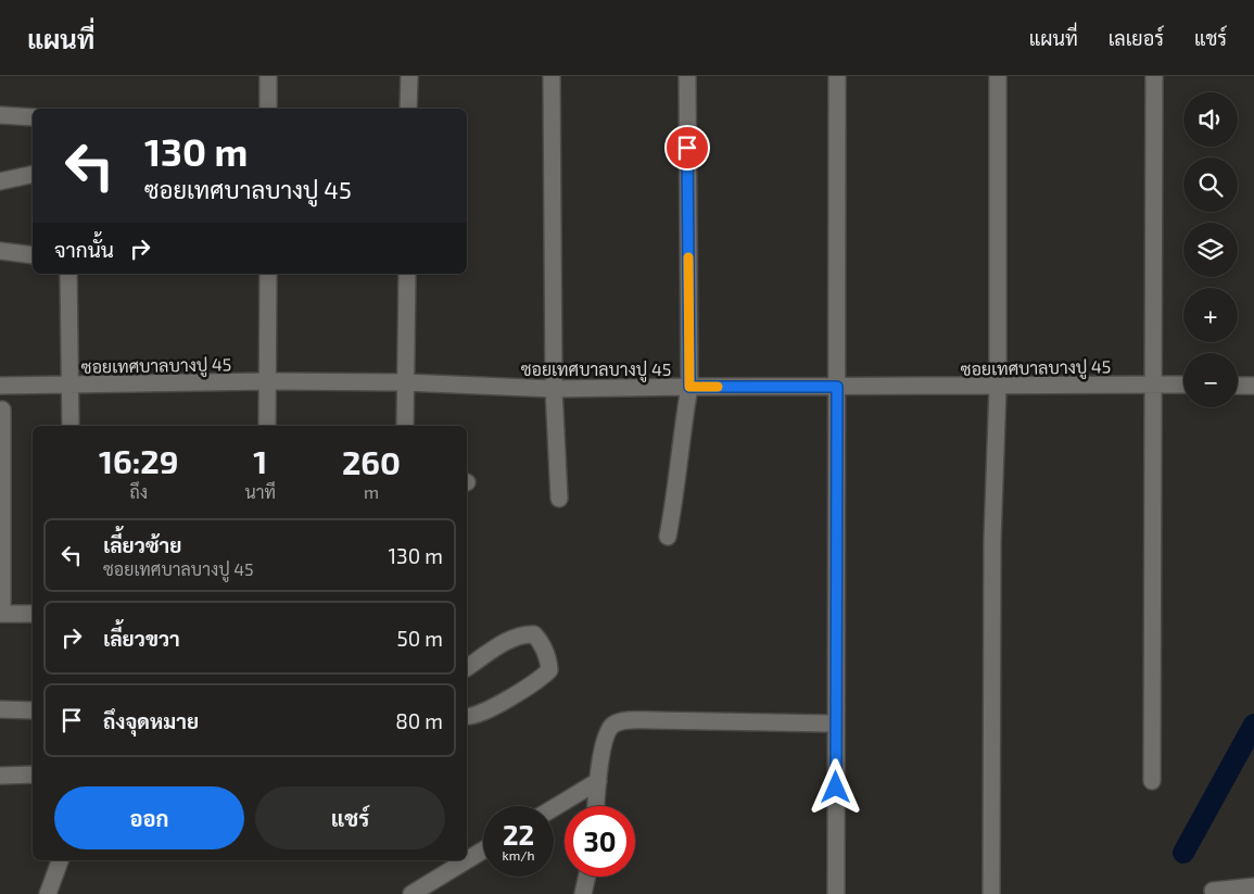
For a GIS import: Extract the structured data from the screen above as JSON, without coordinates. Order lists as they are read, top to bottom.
{
  "streets": {
    "street": ["ซอยเทศบาลบางปู 45"]
  },
  "page": {
    "header": "แผนที่",
    "nav": ["แผนที่", "เลเยอร์", "แชร์"],
    "map_buttons": ["+", "−"],
    "turn": ["130 m", "ซอยเทศบาลบางปู 45"],
    "then": "จากนั้น",
    "eta": [
      "16:29",
      "ถึง",
      "1",
      "นาที",
      "260",
      "m"
    ],
    "list": [
      {
        "name": "เลี้ยวซ้าย",
        "note": "ซอยเทศบาลบางปู 45",
        "value": "130 m"
      },
      {
        "name": "เลี้ยวขวา",
        "value": "50 m"
      },
      {
        "name": "ถึงจุดหมาย",
        "value": "80 m"
      }
    ],
    "buttons": ["ออก", "แชร์"],
    "speed": "22 km/h",
    "limit": "30"
  }
}
